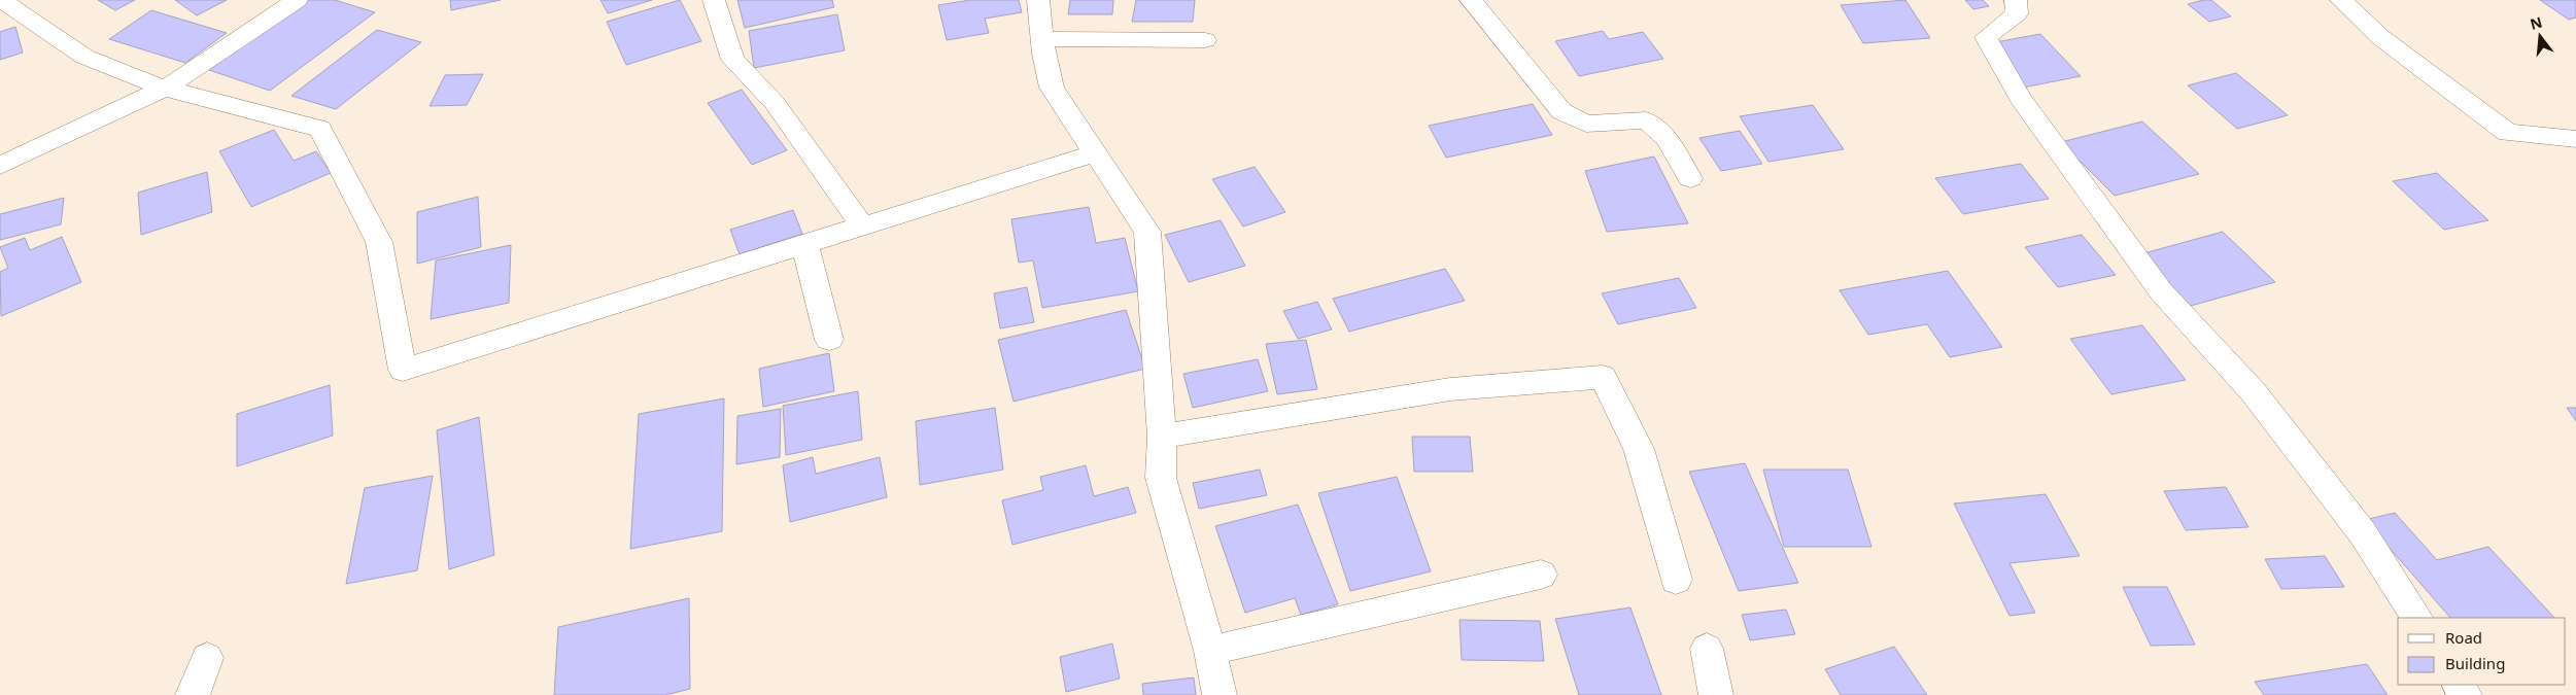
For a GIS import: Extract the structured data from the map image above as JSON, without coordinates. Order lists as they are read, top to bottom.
{
  "legend": ["Road", "Building"],
  "north": "top"
}
